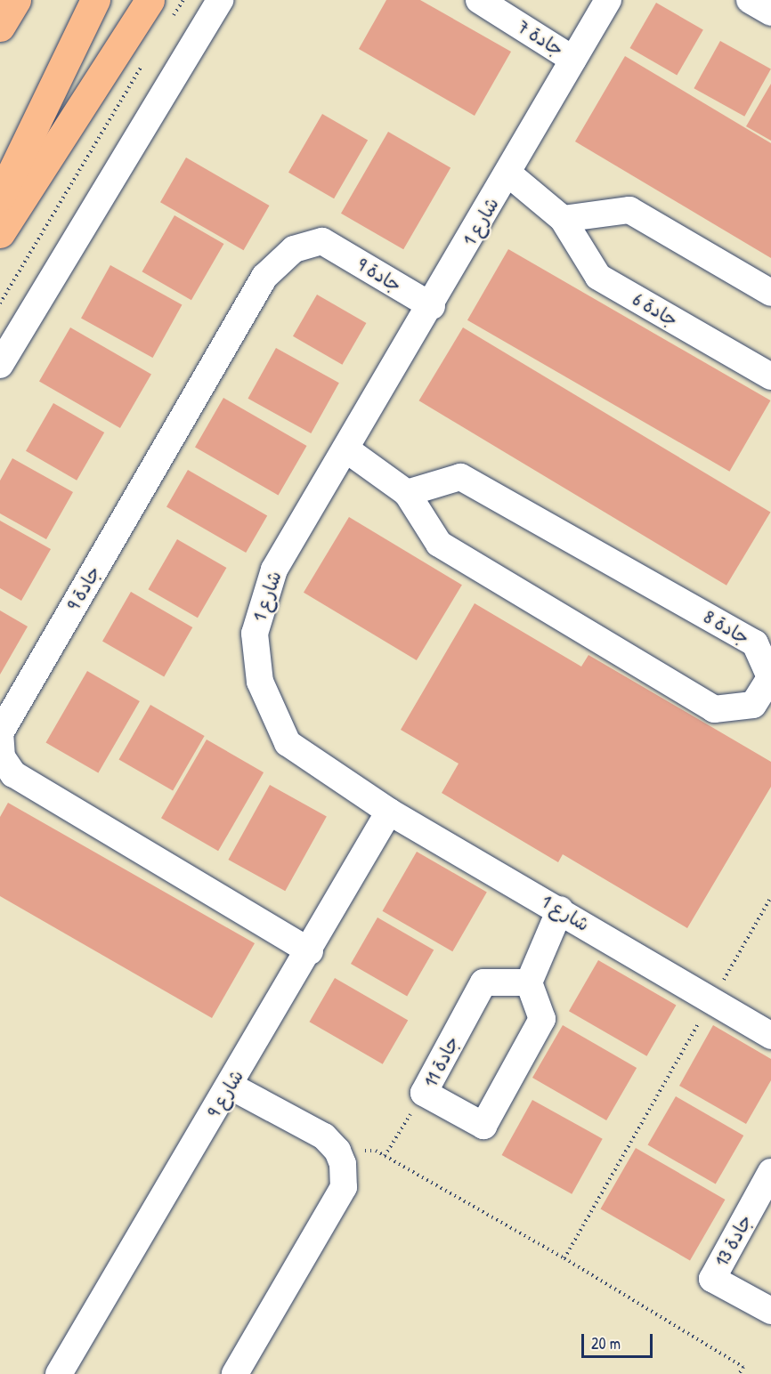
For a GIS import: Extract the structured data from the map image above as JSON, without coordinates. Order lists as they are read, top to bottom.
{
  "streets": {
    "street": [
      "جادة 7",
      "شارع 1",
      "جادة 9",
      "جادة 6",
      "جادة 8",
      "جادة 11",
      "شارع 9",
      "جادة 13"
    ]
  },
  "crossings": [
    ["جادة 7", "شارع 1"],
    ["شارع 1", "جادة 9"],
    ["شارع 1", "جادة 6"],
    ["شارع 1", "جادة 8"],
    ["شارع 1", "شارع 9"],
    ["جادة 9", "شارع 9"]
  ],
  "scale_bar": "20 m"
}
